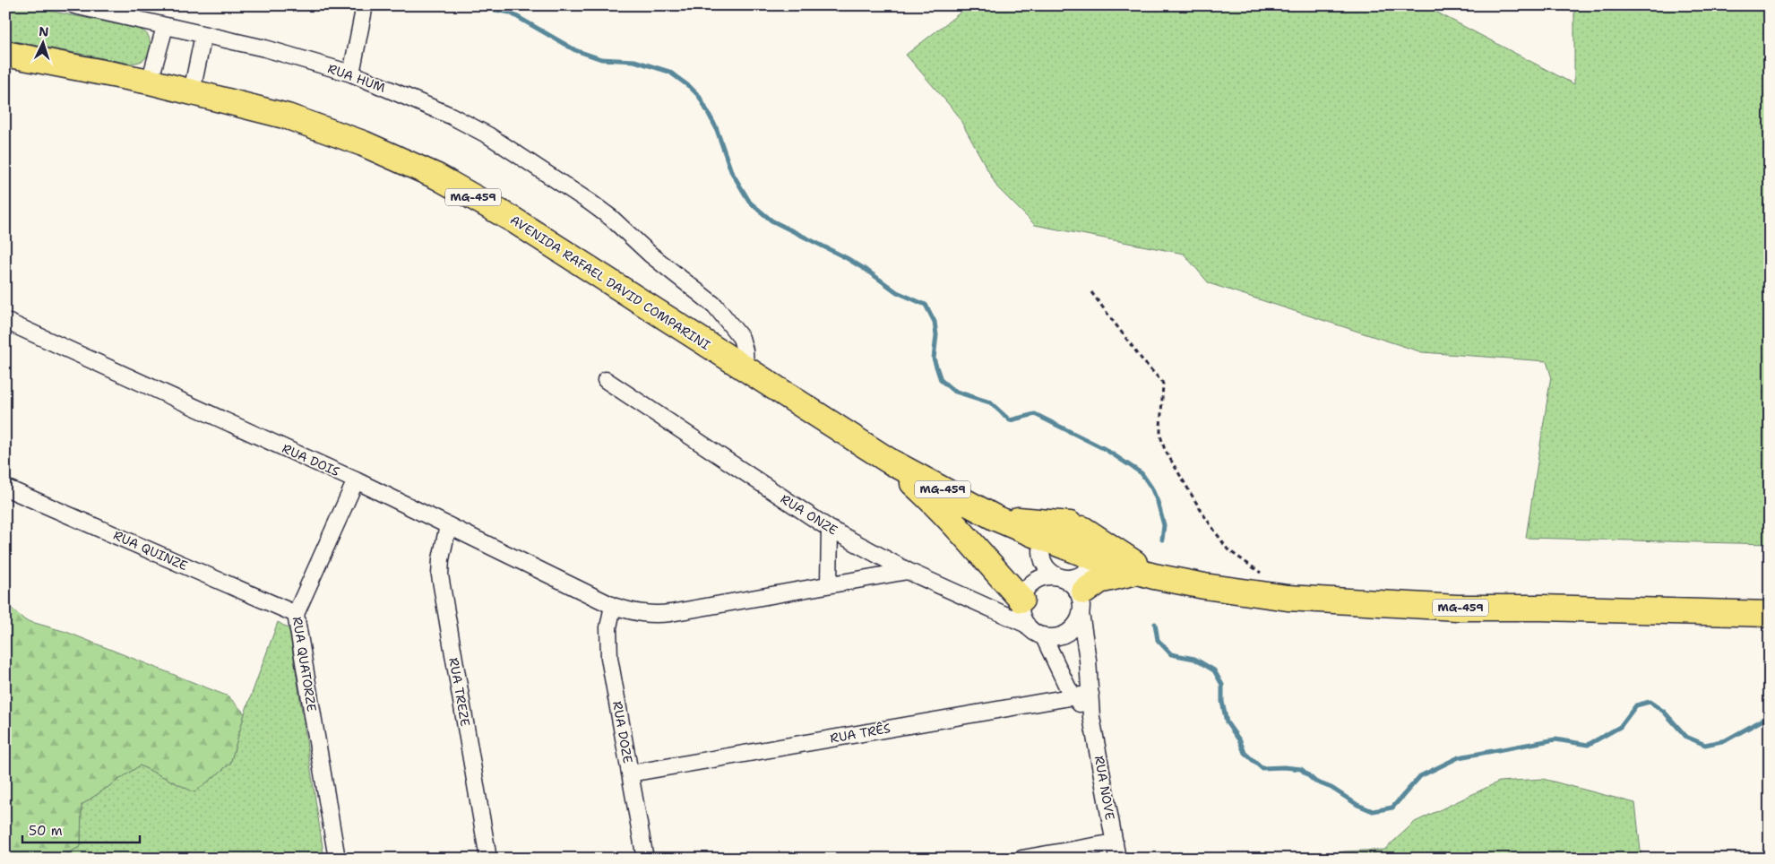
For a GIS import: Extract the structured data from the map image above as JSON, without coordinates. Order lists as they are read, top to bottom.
{
  "streets": {
    "main road": ["MG-459", "AVENIDA RAFAEL DAVID COMPARINI"],
    "street": [
      "RUA HUM",
      "RUA DOIS",
      "RUA ONZE",
      "RUA QUINZE",
      "RUA QUATORZE",
      "RUA TREZE",
      "RUA DOZE",
      "RUA TRÊS",
      "RUA NOVE"
    ]
  },
  "crossings": [
    ["RUA HUM", "AVENIDA RAFAEL DAVID COMPARINI"],
    ["MG-459", "AVENIDA RAFAEL DAVID COMPARINI"],
    ["MG-459", "RUA NOVE"],
    ["RUA DOIS", "RUA ONZE"],
    ["RUA DOIS", "RUA QUATORZE"],
    ["RUA DOIS", "RUA TREZE"],
    ["RUA DOIS", "RUA DOZE"],
    ["RUA QUINZE", "RUA QUATORZE"],
    ["RUA DOZE", "RUA TRÊS"],
    ["RUA TRÊS", "RUA NOVE"]
  ],
  "scale_bar": "50 m",
  "north": "top"
}
